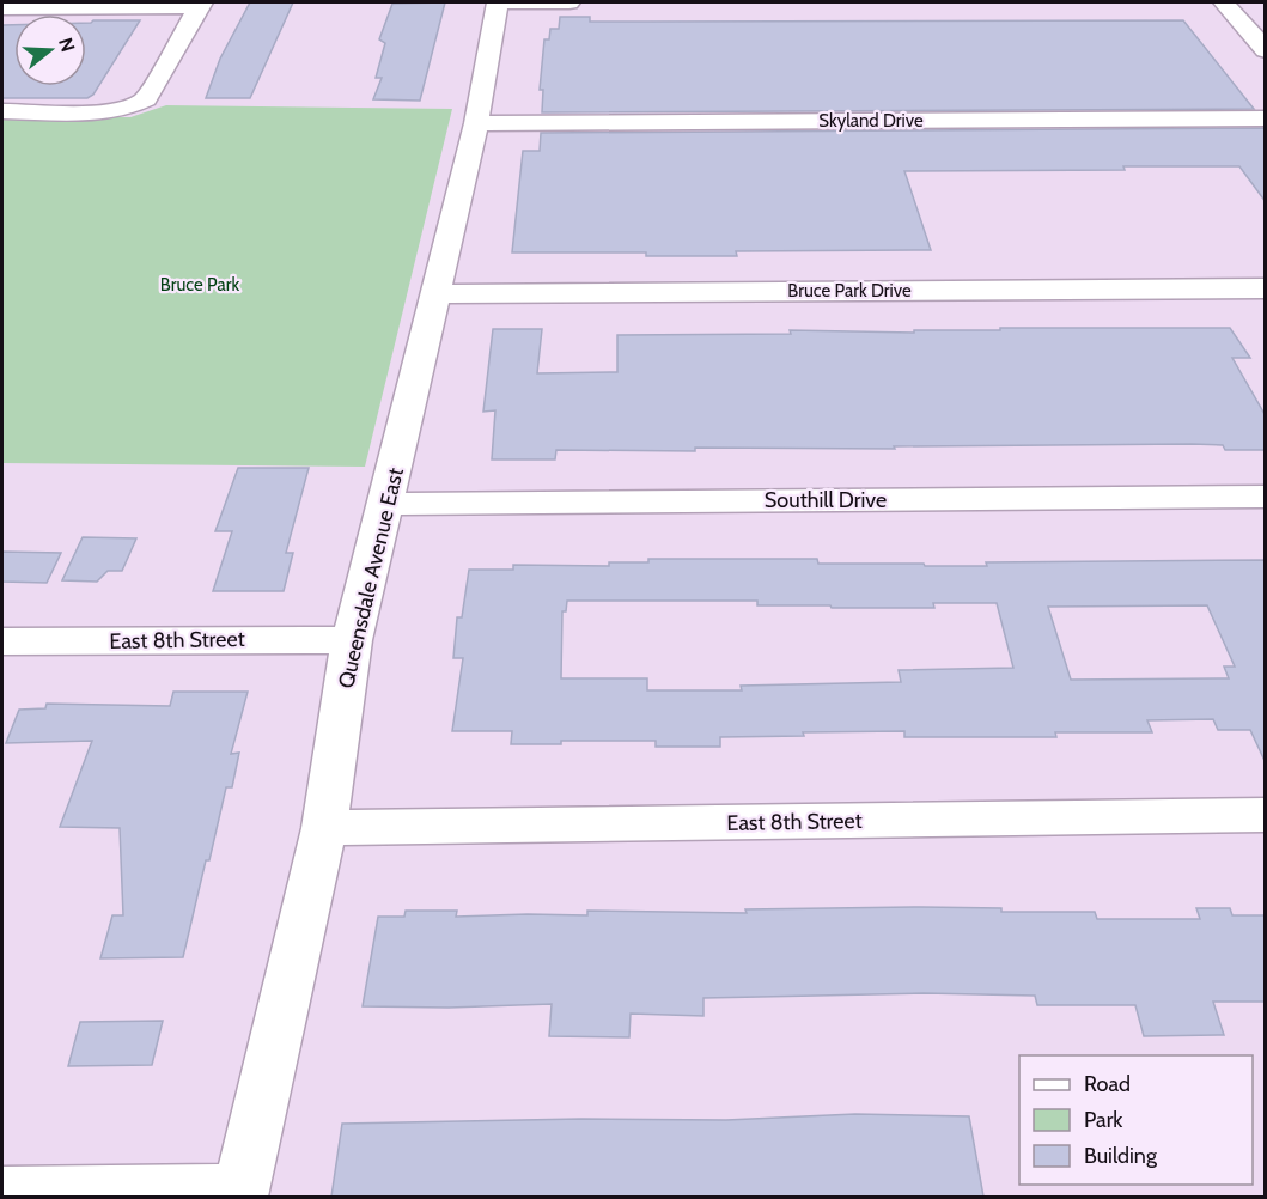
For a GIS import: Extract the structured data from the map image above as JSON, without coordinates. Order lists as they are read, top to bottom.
{
  "streets": {
    "street": [
      "Skyland Drive",
      "Bruce Park Drive",
      "Southill Drive",
      "Queensdale Avenue East",
      "East 8th Street"
    ]
  },
  "crossings": [
    ["Skyland Drive", "Queensdale Avenue East"],
    ["Bruce Park Drive", "Queensdale Avenue East"],
    ["Southill Drive", "Queensdale Avenue East"],
    ["Queensdale Avenue East", "East 8th Street"]
  ],
  "parks": ["Bruce Park"],
  "legend": ["Road", "Park", "Building"],
  "north": "right"
}
